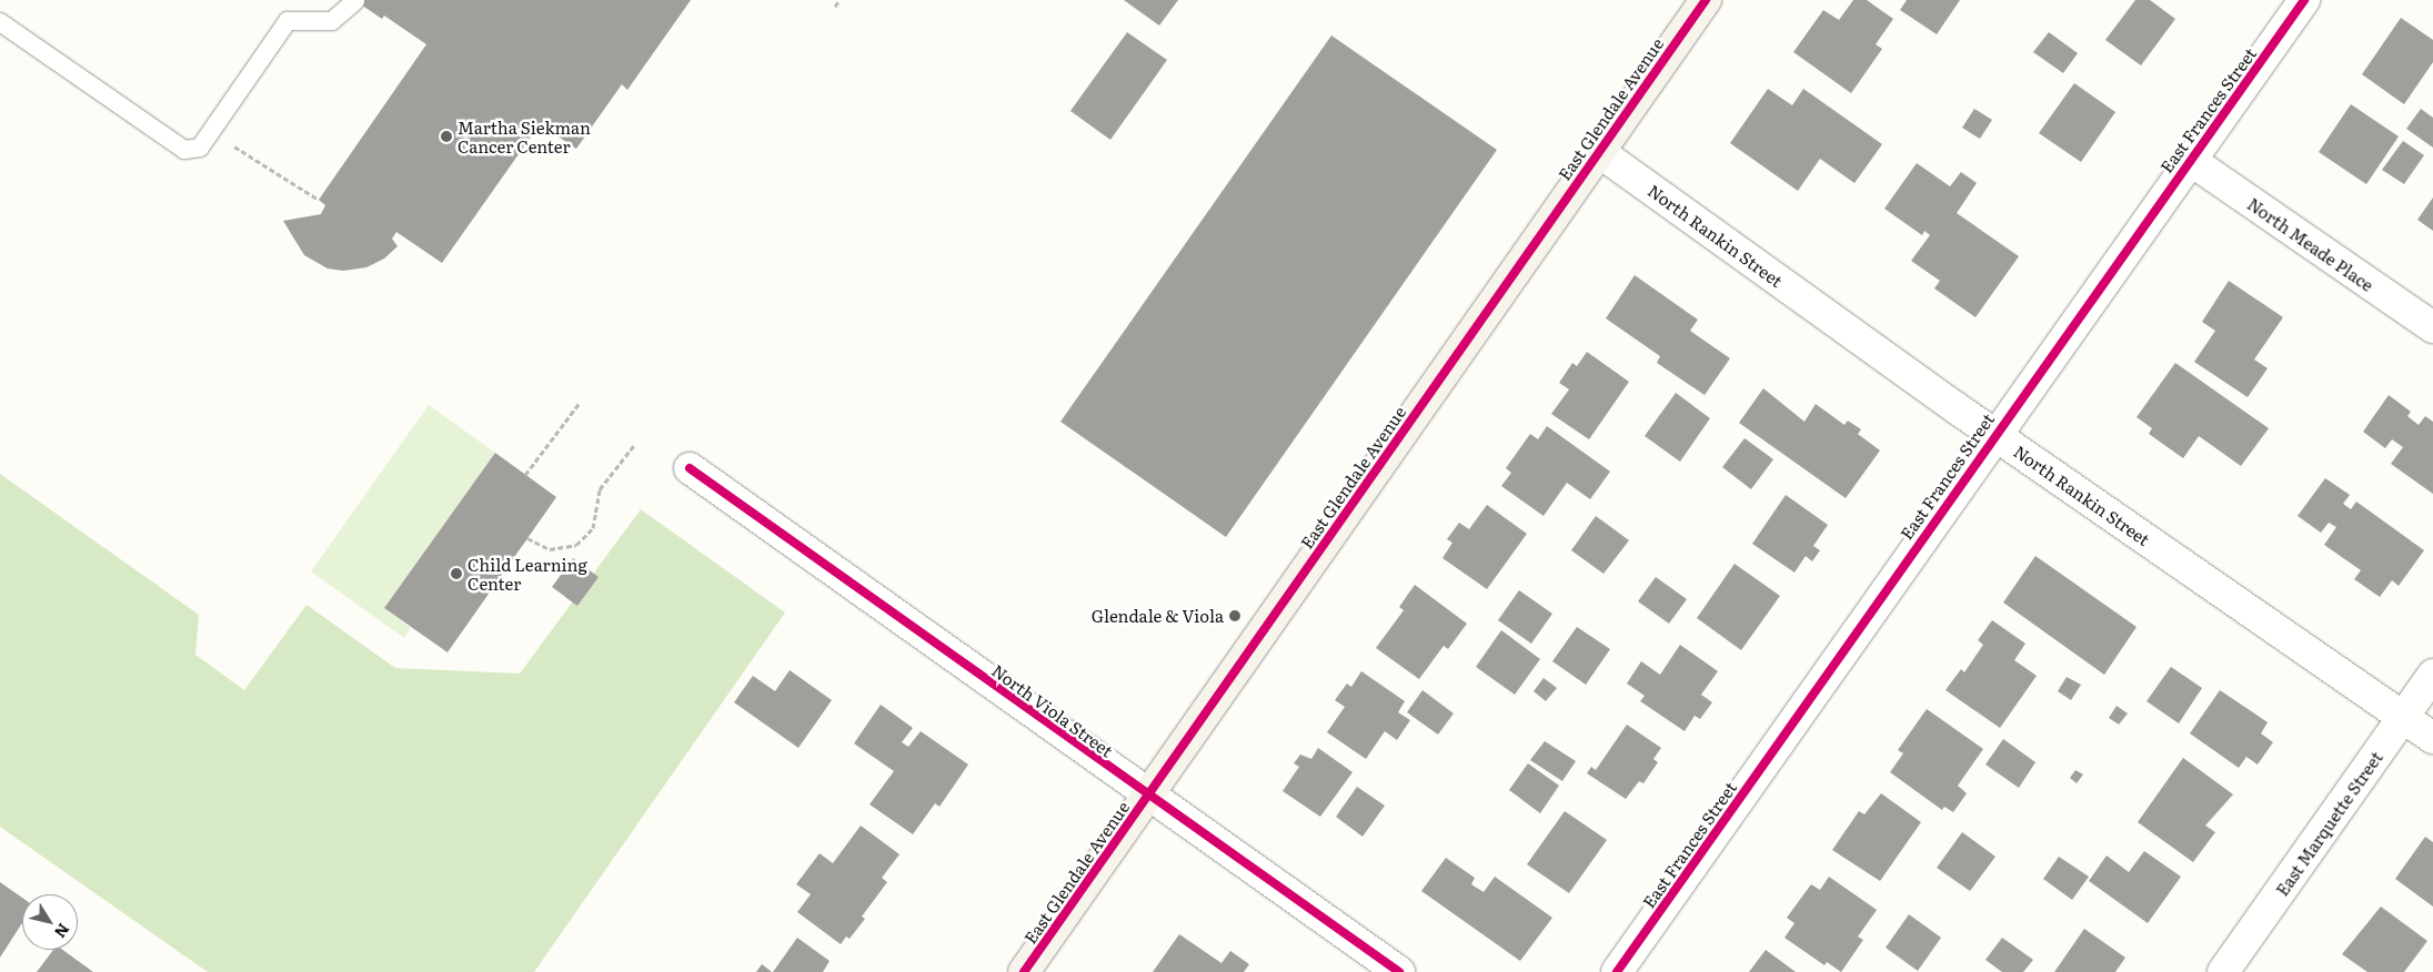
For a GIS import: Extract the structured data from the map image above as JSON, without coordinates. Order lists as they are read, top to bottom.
{
  "streets": {
    "street": [
      "East Glendale Avenue",
      "East Frances Street",
      "North Rankin Street",
      "North Meade Place",
      "North Viola Street",
      "East Marquette Street"
    ]
  },
  "crossings": [
    ["East Glendale Avenue", "North Rankin Street"],
    ["East Glendale Avenue", "North Viola Street"],
    ["East Frances Street", "North Rankin Street"],
    ["East Frances Street", "North Meade Place"],
    ["North Rankin Street", "East Marquette Street"]
  ],
  "places": ["Martha Siekman Cancer Center", "Child Learning Center", "Glendale & Viola"],
  "north": "bottom right"
}
